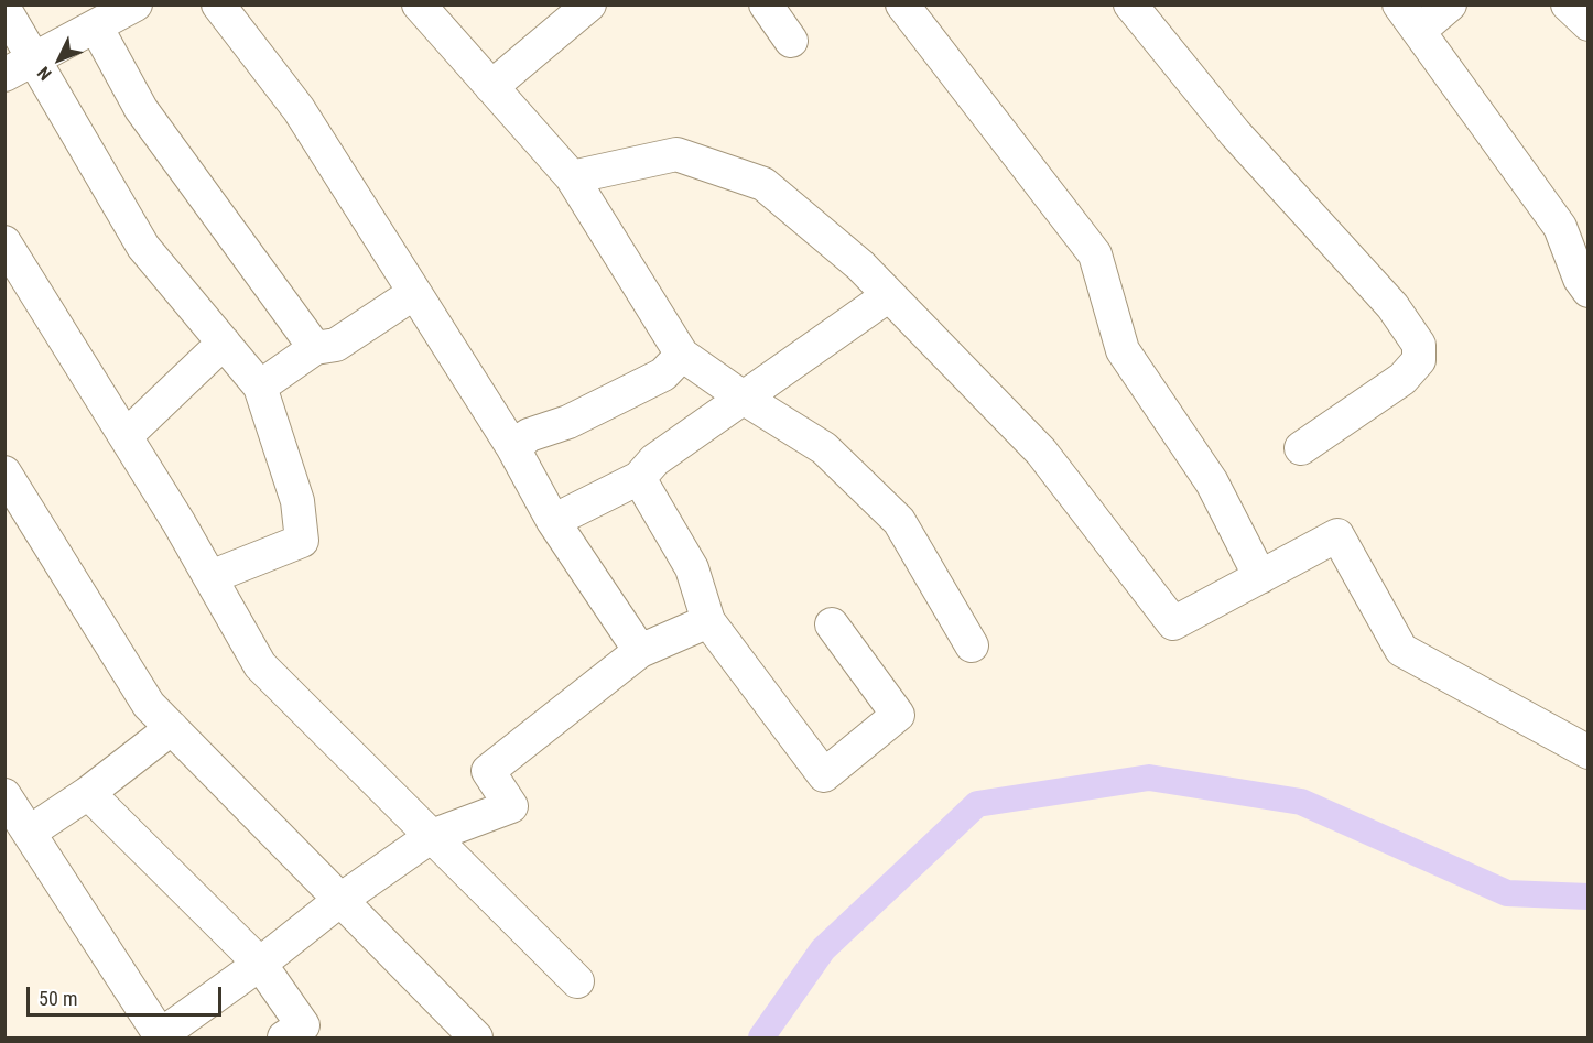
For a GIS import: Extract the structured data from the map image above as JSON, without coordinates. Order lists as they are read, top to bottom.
{
  "scale_bar": "50 m",
  "north": "bottom left"
}
